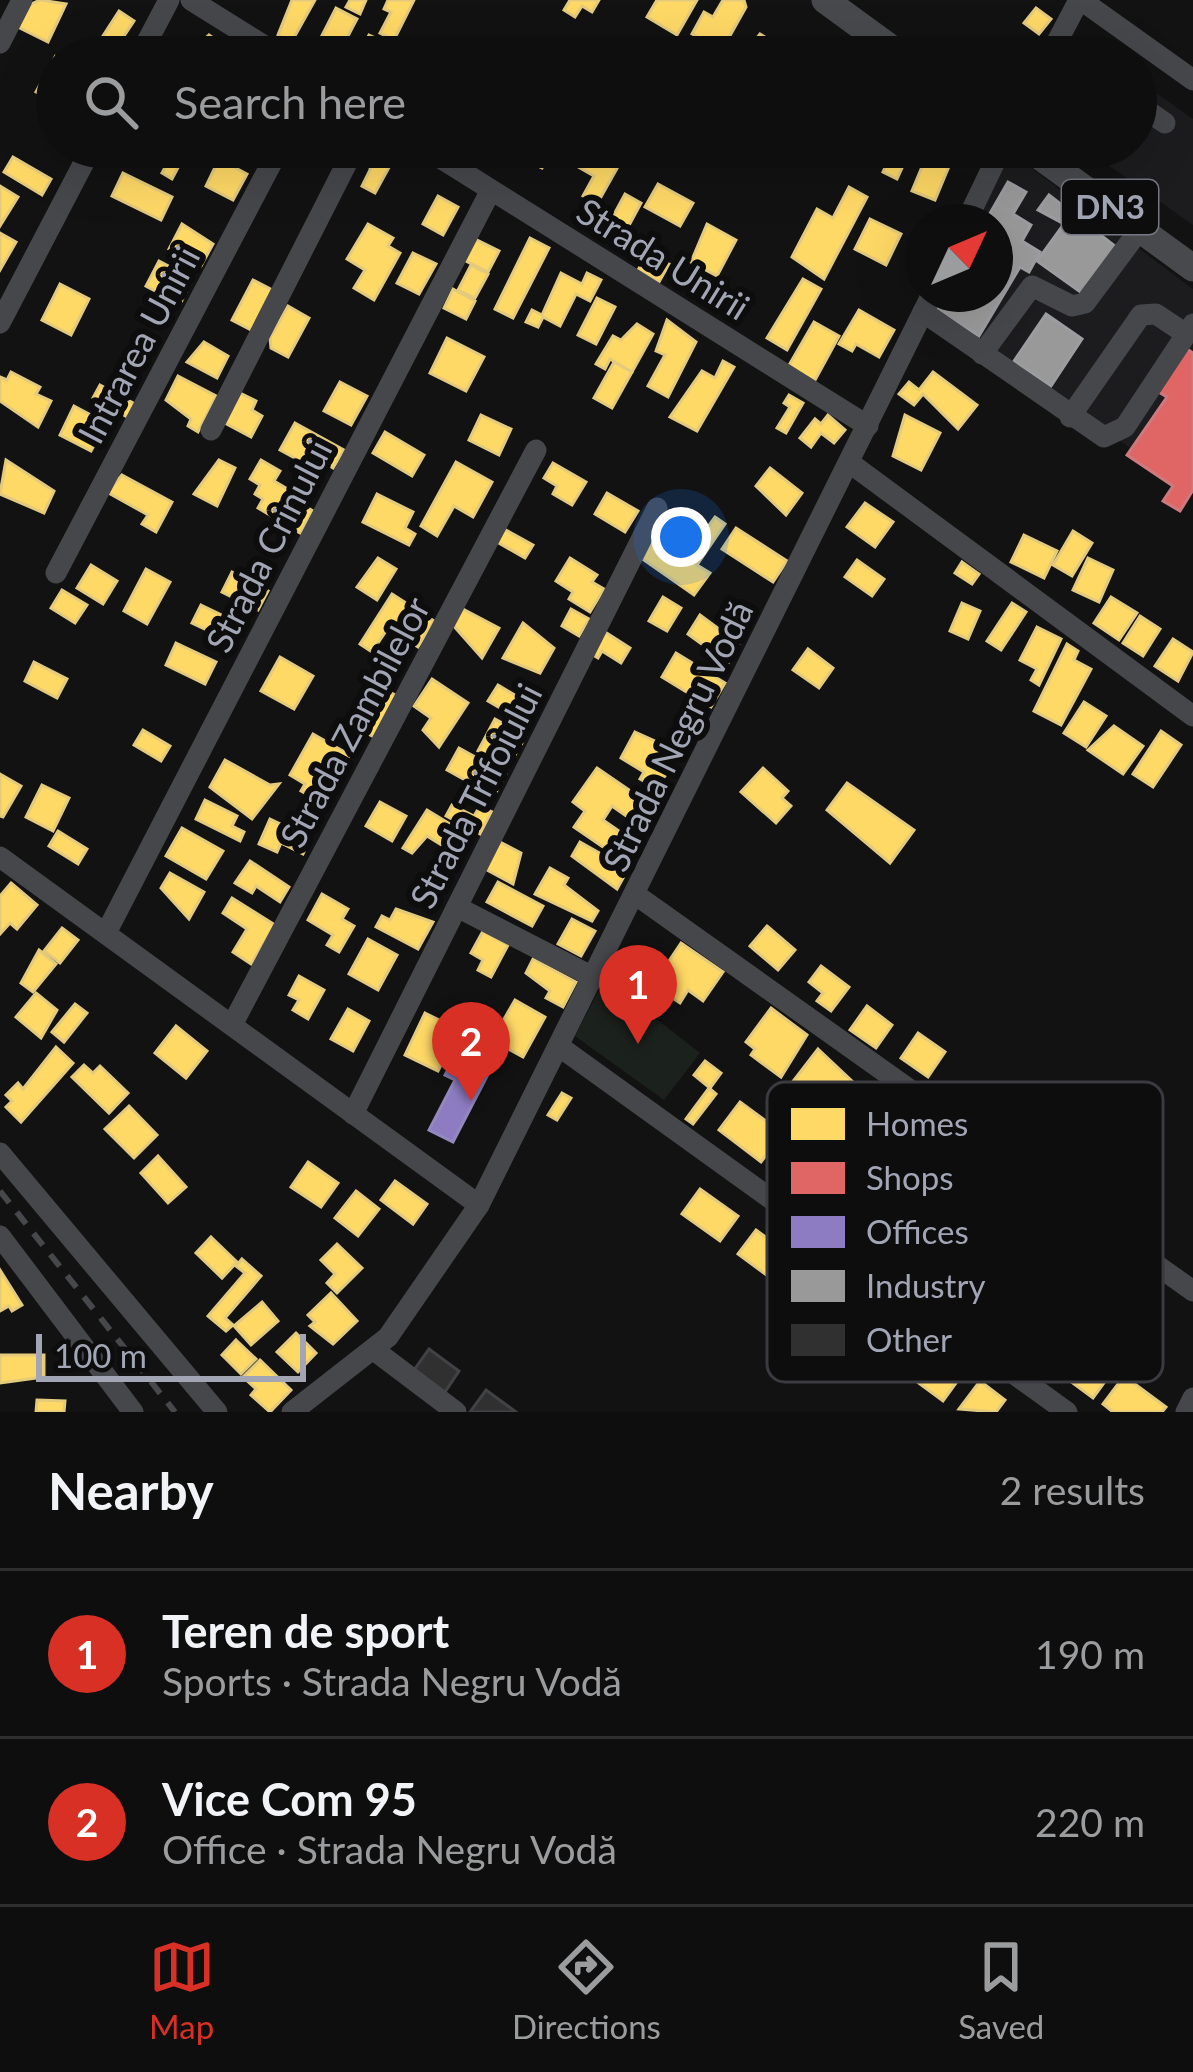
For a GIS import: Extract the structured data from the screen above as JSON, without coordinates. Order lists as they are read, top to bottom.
{
  "streets": {
    "main road": ["DN3"],
    "street": [
      "Strada Unirii",
      "Intrarea Unirii",
      "Strada Crinului",
      "Strada Zambilelor",
      "Strada Negru Vodă",
      "Strada Trifoiului"
    ]
  },
  "crossings": [
    ["Strada Unirii", "Strada Crinului"],
    ["Strada Unirii", "Strada Negru Vodă"]
  ],
  "legend": [
    "Homes",
    "Shops",
    "Offices",
    "Industry",
    "Other"
  ],
  "scale_bar": "100 m",
  "north": "top right",
  "page": {
    "search": "Search here",
    "pins": ["1", "2"],
    "scale": "100 m",
    "heading": ["Nearby", "2 results"],
    "list": [
      {
        "mark": "1",
        "name": "Teren de sport",
        "note": "Sports · Strada Negru Vodă",
        "value": "190 m"
      },
      {
        "mark": "2",
        "name": "Vice Com 95",
        "note": "Office · Strada Negru Vodă",
        "value": "220 m"
      }
    ],
    "nav": ["Map", "Directions", "Saved"]
  }
}
